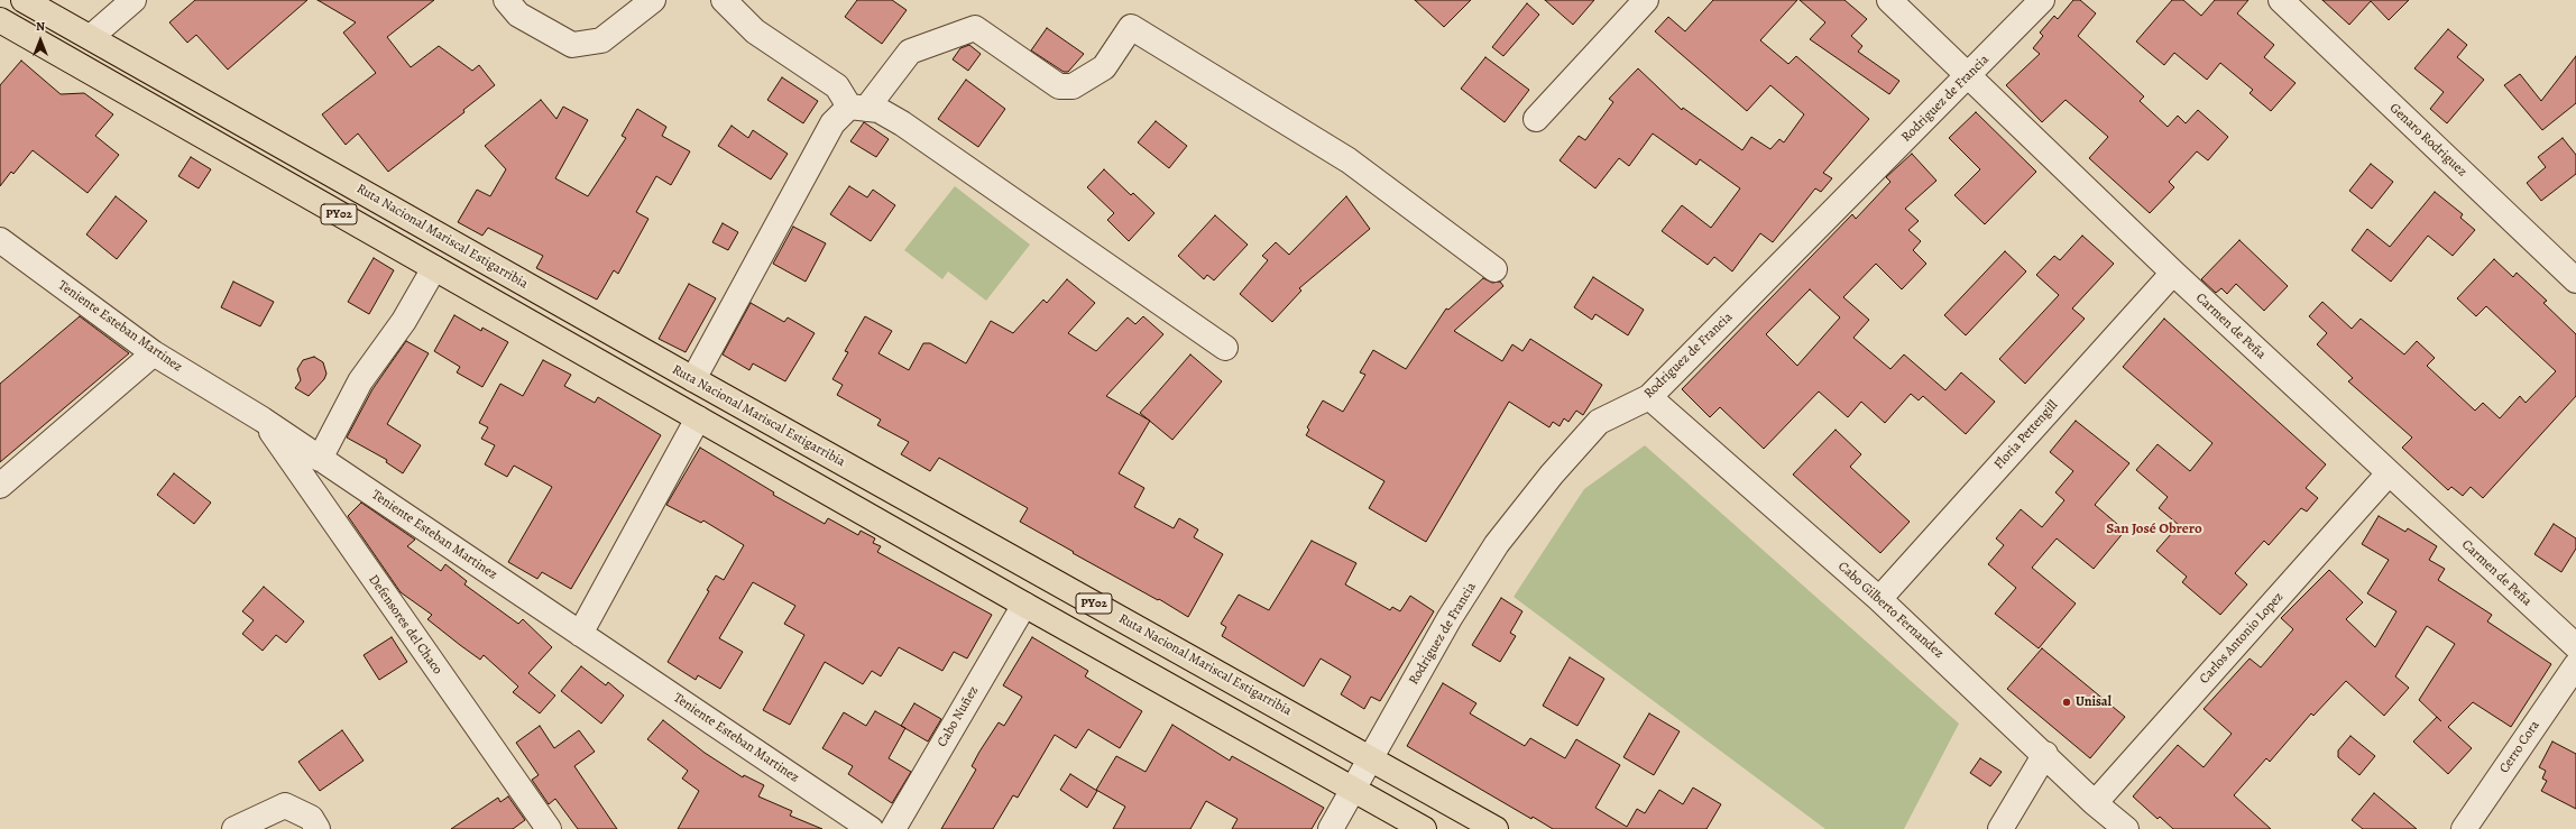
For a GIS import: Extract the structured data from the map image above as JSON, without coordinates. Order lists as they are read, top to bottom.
{
  "streets": {
    "highway": ["PY02", "Ruta Nacional Mariscal Estigarribia"],
    "street": [
      "Rodriguez de Francia",
      "Genaro Rodriguez",
      "Teniente Esteban Martinez",
      "Carmen de Peña",
      "Floria Pettengill",
      "Cabo Gilberto Fernandez",
      "Defensores del Chaco",
      "Carlos Antonio Lopez",
      "Cabo Nuñez",
      "Cerro Cora"
    ]
  },
  "crossings": [
    ["Rodriguez de Francia", "PY02"],
    ["Rodriguez de Francia", "Ruta Nacional Mariscal Estigarribia"],
    ["Rodriguez de Francia", "Carmen de Peña"],
    ["Rodriguez de Francia", "Cabo Gilberto Fernandez"],
    ["PY02", "Cabo Nuñez"],
    ["Teniente Esteban Martinez", "Defensores del Chaco"],
    ["Carmen de Peña", "Floria Pettengill"],
    ["Carmen de Peña", "Carlos Antonio Lopez"],
    ["Floria Pettengill", "Cabo Gilberto Fernandez"],
    ["Cabo Gilberto Fernandez", "Carlos Antonio Lopez"]
  ],
  "districts": ["San José Obrero"],
  "places": ["Unisal"],
  "north": "top"
}
